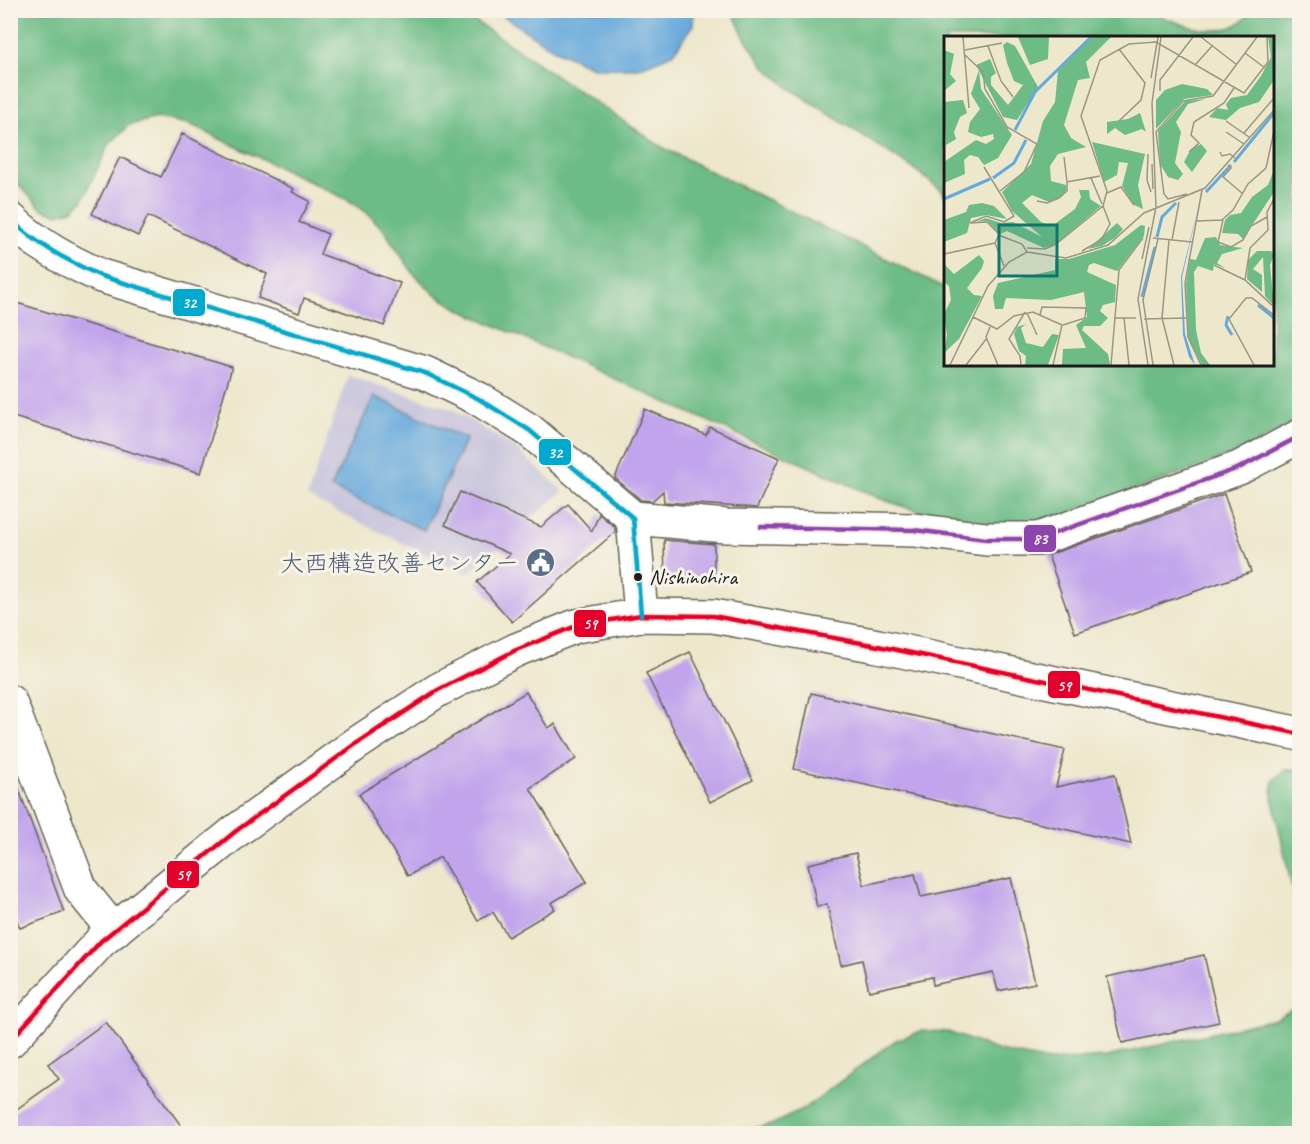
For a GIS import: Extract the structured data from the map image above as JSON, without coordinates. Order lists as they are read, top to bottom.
{
  "places": {
    "public building": ["大西構造改善センター"],
    "other": ["Nishinohira"]
  },
  "lines": ["transit line 32", "transit line 83", "transit line 59"]
}
